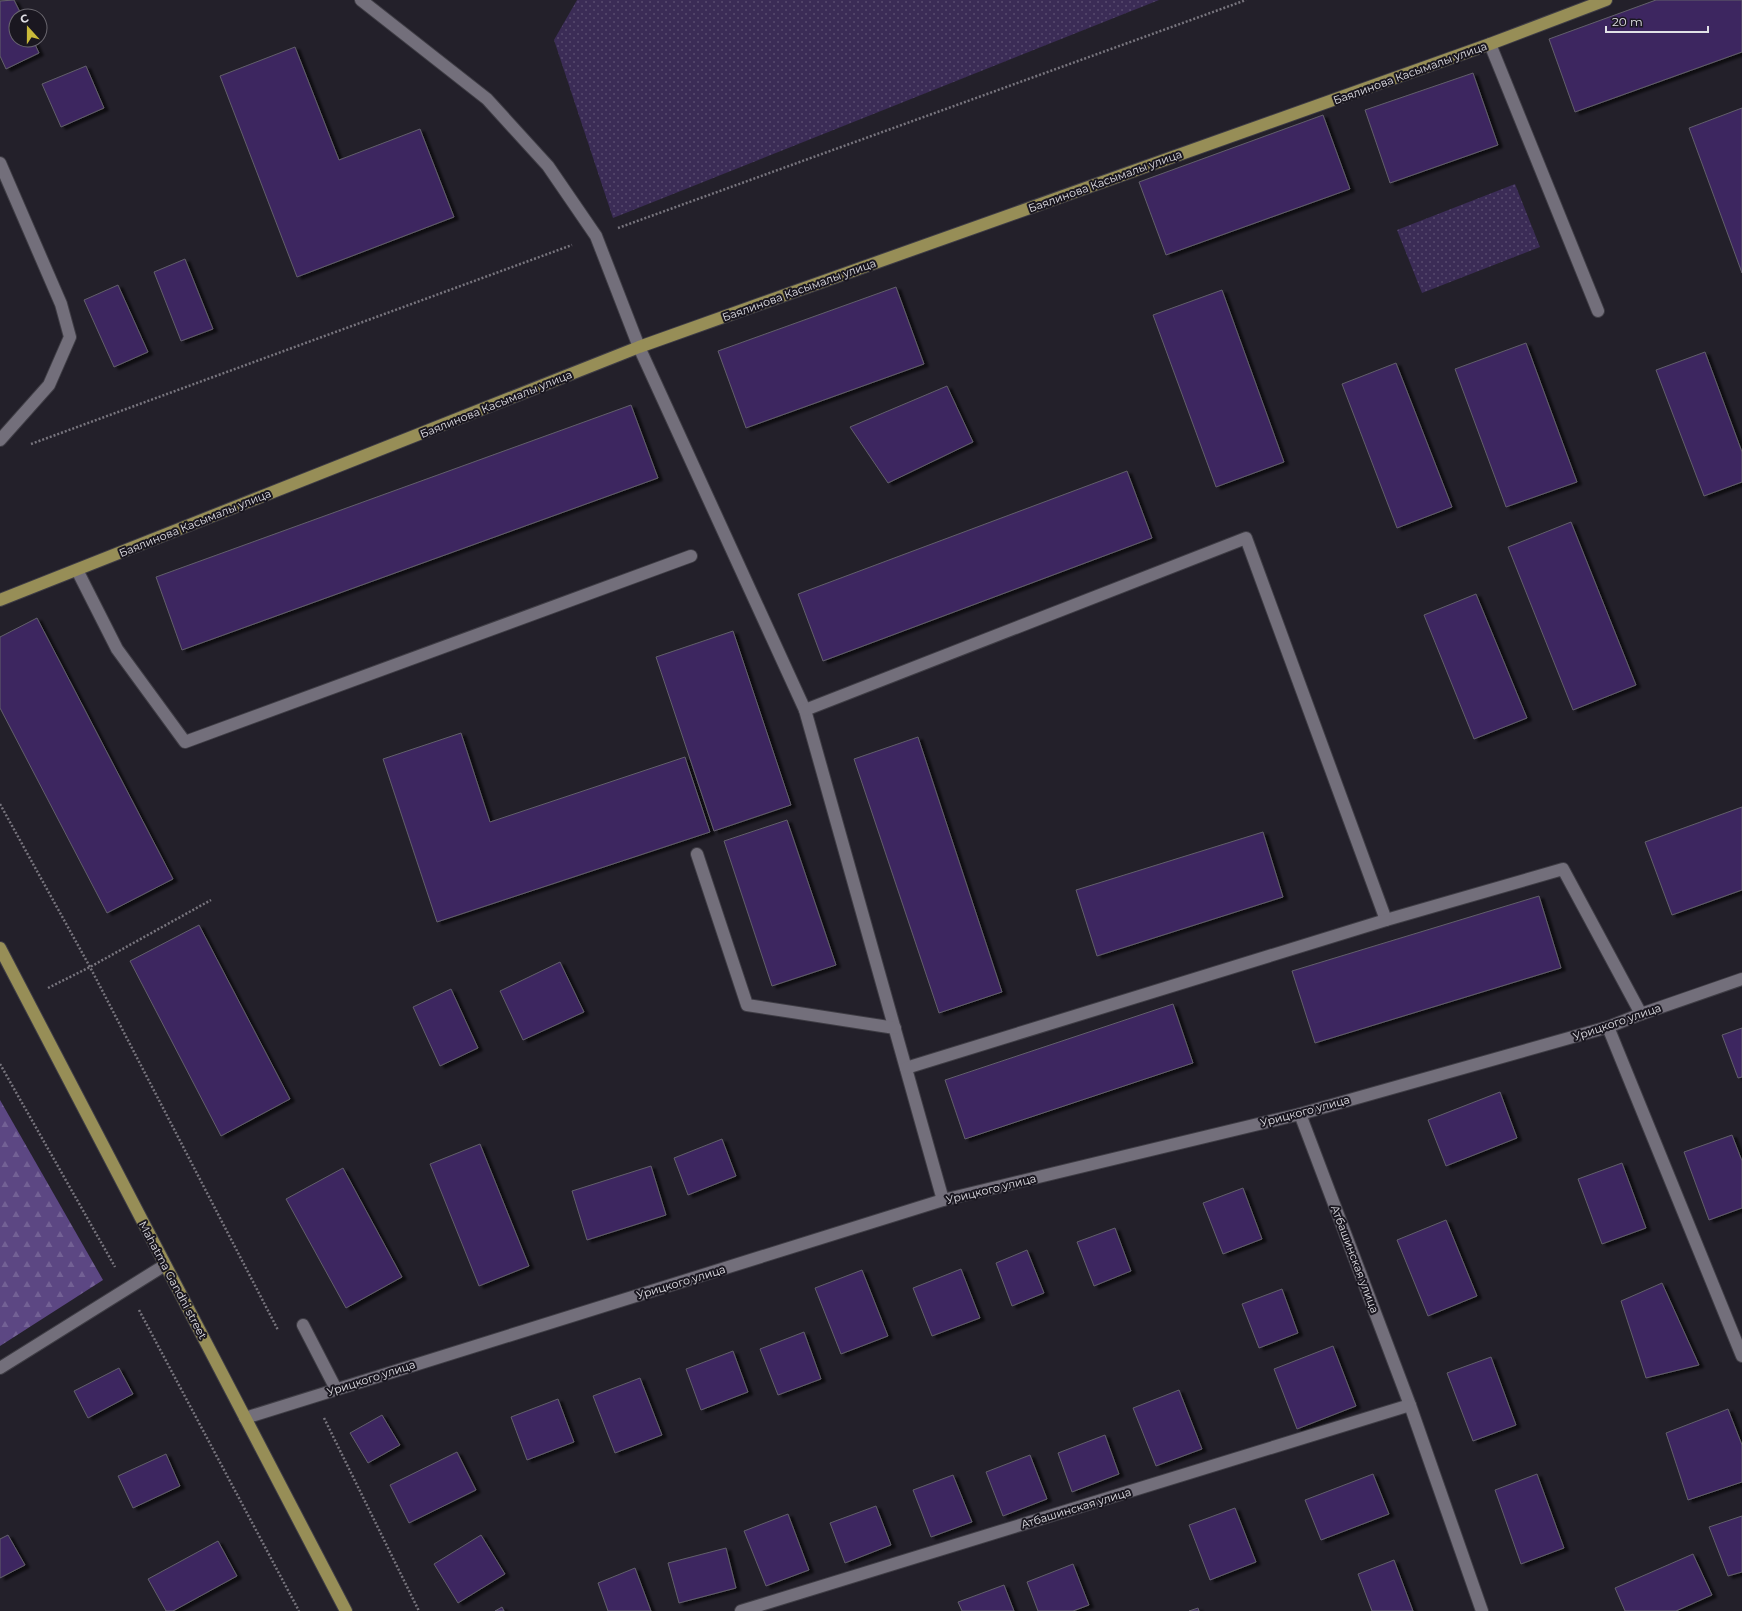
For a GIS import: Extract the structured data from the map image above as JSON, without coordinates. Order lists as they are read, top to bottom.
{
  "streets": {
    "main road": ["Баялинова Касымалы улица", "Mahatma Gandhi street"],
    "street": ["Урицкого улица", "Атбашинская улица"]
  },
  "crossings": [
    ["Урицкого улица", "Атбашинская улица"],
    ["Урицкого улица", "Mahatma Gandhi street"]
  ],
  "scale_bar": "20 m",
  "north": "top"
}
